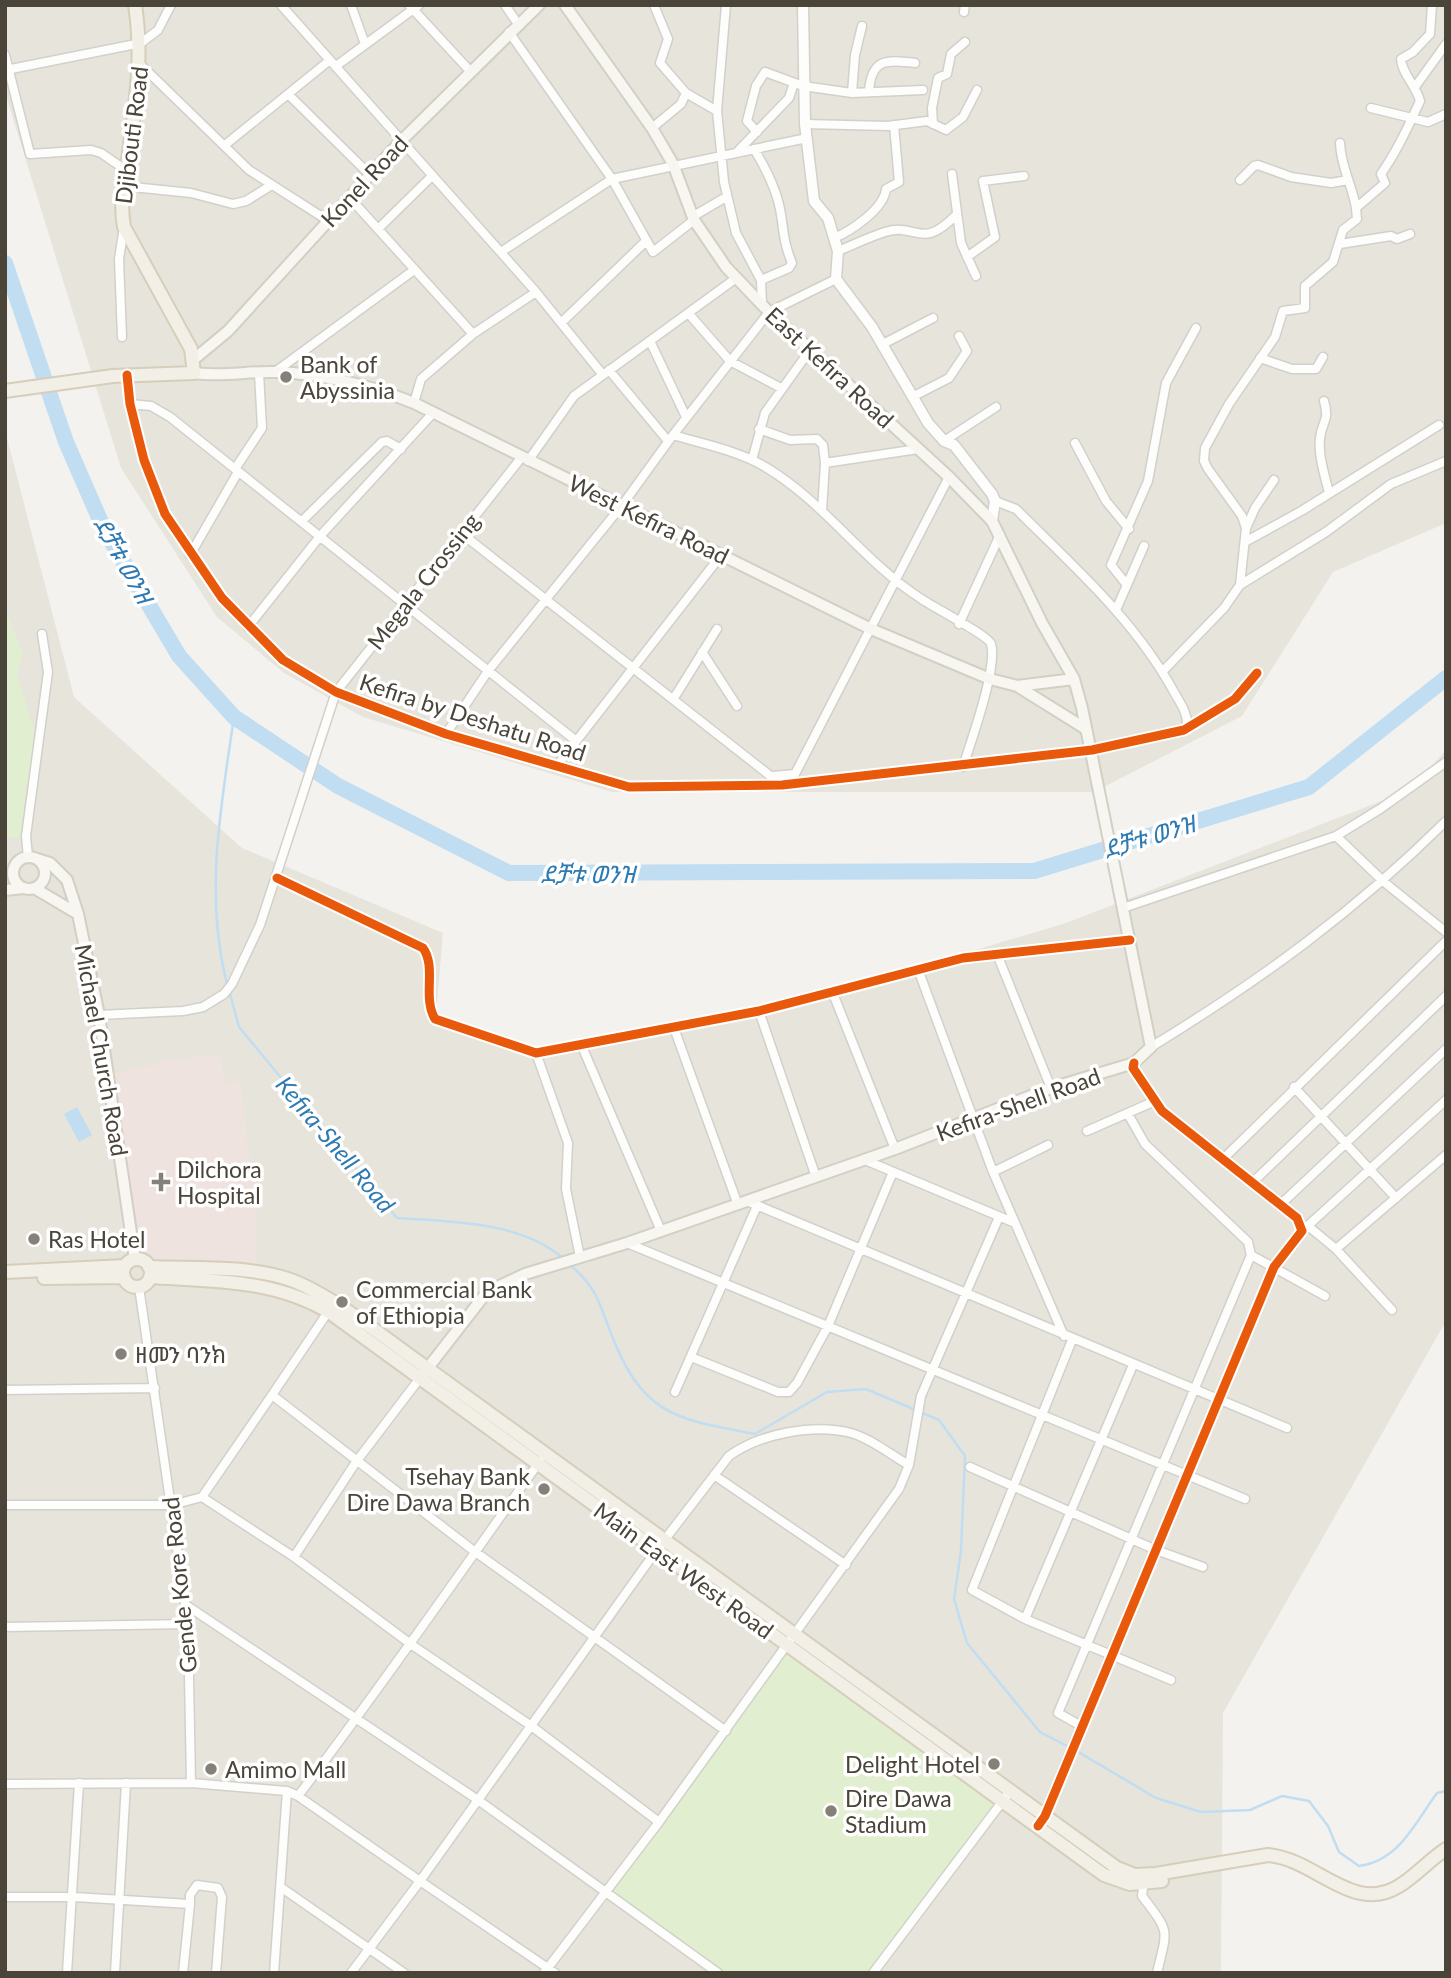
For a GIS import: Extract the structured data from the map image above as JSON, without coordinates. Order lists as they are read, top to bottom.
{
  "streets": {
    "main road": [
      "Djibouti Road",
      "Konel Road",
      "East Kefira Road",
      "West Kefira Road",
      "Michael Church Road",
      "Kefira-Shell Road",
      "Main East West Road"
    ],
    "street": ["Megala Crossing", "Kefira by Deshatu Road", "Gende Kore Road"]
  },
  "crossings": [
    ["Djibouti Road", "Konel Road"],
    ["Djibouti Road", "West Kefira Road"],
    ["Konel Road", "West Kefira Road"],
    ["East Kefira Road", "West Kefira Road"],
    ["East Kefira Road", "Megala Crossing"],
    ["West Kefira Road", "Megala Crossing"],
    ["Megala Crossing", "Kefira by Deshatu Road"],
    ["Megala Crossing", "Michael Church Road"],
    ["Kefira-Shell Road", "Main East West Road"]
  ],
  "water": ["ደቻቱ ወንዝ", "Kefira-Shell Road"],
  "places": {
    "other": [
      "Bank of Abyssinia",
      "Ras Hotel",
      "Commercial Bank of Ethiopia",
      "ዘመን ባንክ",
      "Tsehay Bank Dire Dawa Branch",
      "Delight Hotel",
      "Amimo Mall",
      "Dire Dawa Stadium"
    ],
    "health": ["Dilchora Hospital"]
  }
}
